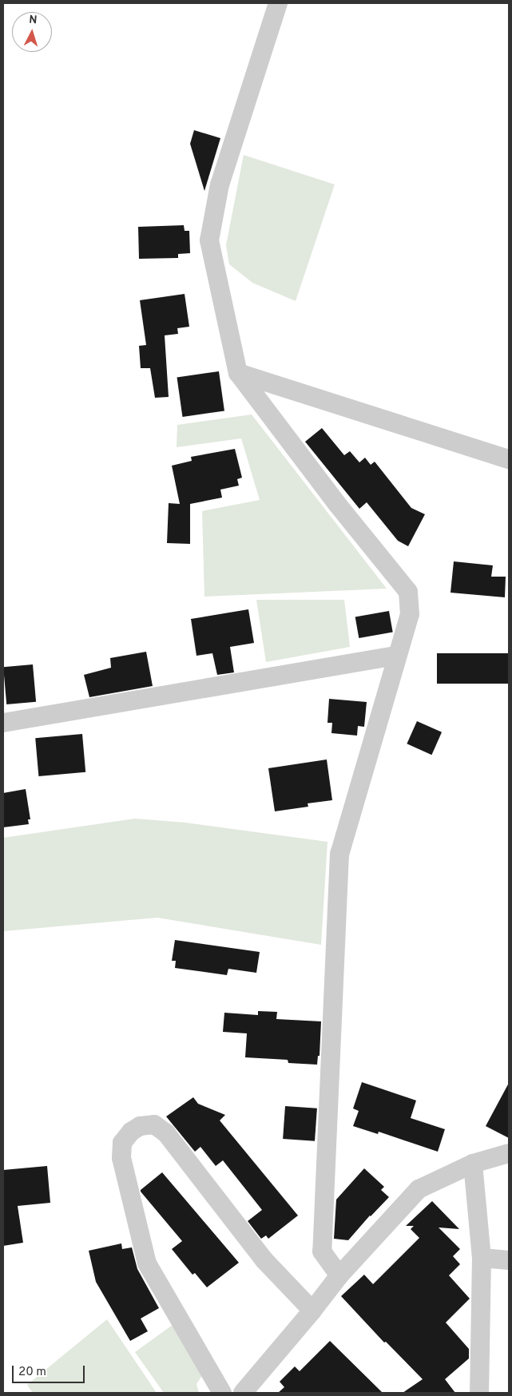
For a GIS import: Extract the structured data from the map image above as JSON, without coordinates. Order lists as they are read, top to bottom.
{
  "scale_bar": "20 m",
  "north": "top"
}
